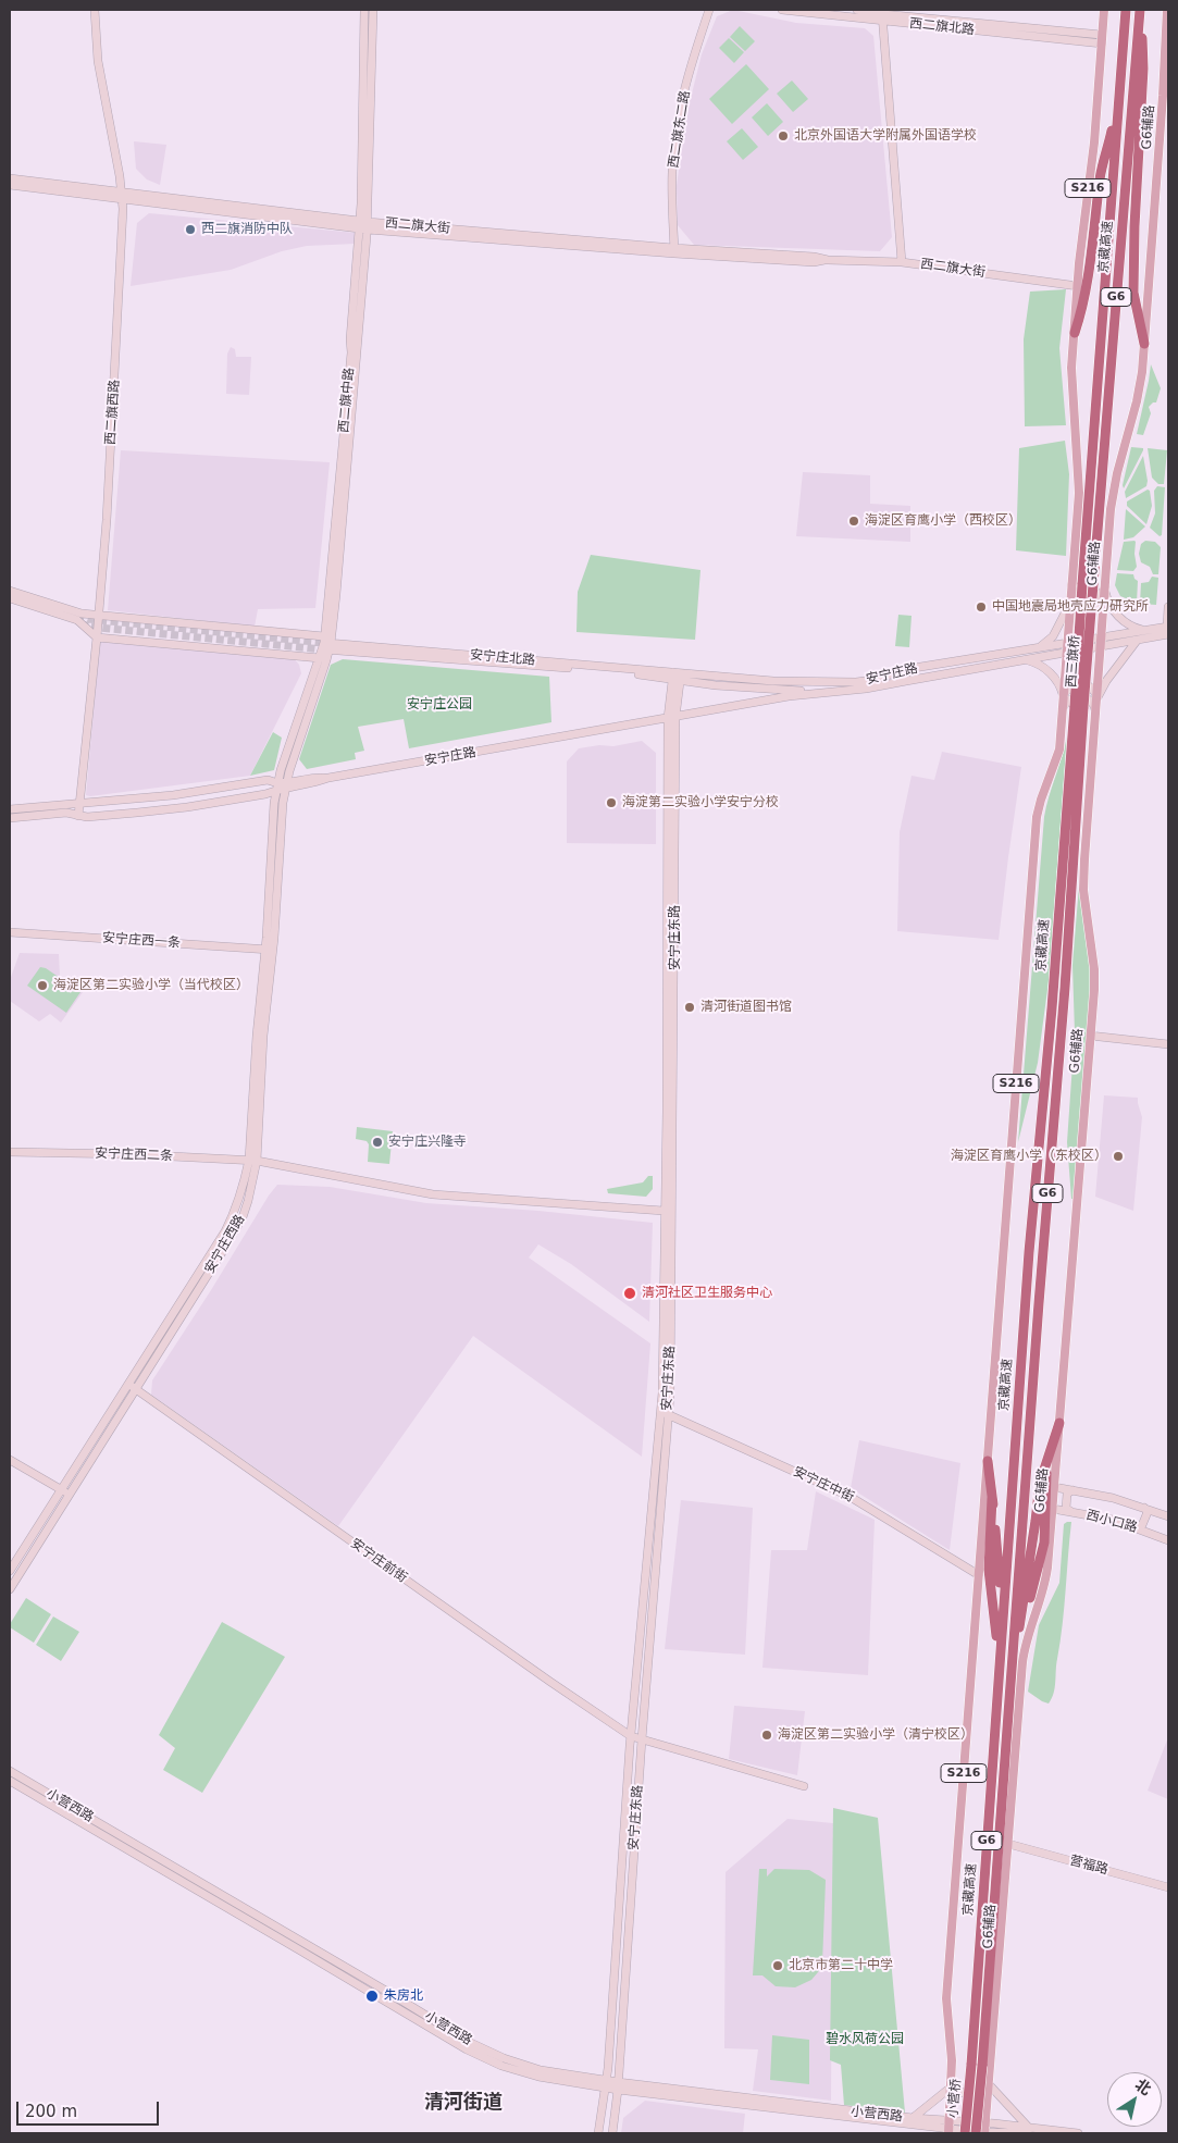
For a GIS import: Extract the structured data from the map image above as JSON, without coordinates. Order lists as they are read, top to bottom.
{
  "streets": {
    "highway": [
      "京藏高速",
      "G6",
      "西三旗桥",
      "小营桥"
    ],
    "main road": [
      "西二旗北路",
      "G6辅路",
      "西二旗东二路",
      "S216",
      "西二旗大街",
      "西二旗中路",
      "西二旗西路",
      "安宁庄北路",
      "安宁庄路",
      "安宁庄东路",
      "安宁庄西一条",
      "安宁庄西二条",
      "安宁庄西路",
      "安宁庄中街",
      "西小口路",
      "安宁庄前街",
      "小营西路",
      "营福路"
    ]
  },
  "crossings": [
    ["西二旗北路", "G6辅路"],
    ["G6辅路", "西二旗大街"],
    ["G6辅路", "安宁庄路"],
    ["G6辅路", "安宁庄中街"],
    ["G6辅路", "西小口路"],
    ["G6辅路", "小营西路"],
    ["G6辅路", "营福路"],
    ["G6辅路", "小营桥"],
    ["西二旗东二路", "西二旗大街"],
    ["西二旗大街", "西二旗中路"],
    ["西二旗大街", "西二旗西路"],
    ["京藏高速", "西三旗桥"],
    ["京藏高速", "小营桥"],
    ["西二旗中路", "安宁庄北路"],
    ["西二旗中路", "安宁庄路"],
    ["西二旗中路", "安宁庄西一条"],
    ["西二旗西路", "安宁庄路"],
    ["安宁庄北路", "安宁庄路"],
    ["安宁庄北路", "安宁庄东路"],
    ["安宁庄路", "安宁庄东路"],
    ["安宁庄东路", "安宁庄西二条"],
    ["安宁庄东路", "安宁庄中街"],
    ["安宁庄东路", "安宁庄前街"],
    ["安宁庄东路", "小营西路"],
    ["安宁庄西二条", "安宁庄西路"],
    ["安宁庄西路", "安宁庄前街"]
  ],
  "districts": ["清河街道"],
  "parks": ["安宁庄公园", "碧水风荷公园"],
  "places": [
    "北京外国语大学附属外国语学校",
    "西二旗消防中队",
    "海淀区育鹰小学（西校区）",
    "中国地震局地壳应力研究所",
    "海淀第二实验小学安宁分校",
    "海淀区第二实验小学（当代校区）",
    "清河街道图书馆",
    "安宁庄兴隆寺",
    "海淀区育鹰小学（东校区）",
    "清河社区卫生服务中心",
    "海淀区第二实验小学（清宁校区）",
    "北京市第二十中学",
    "朱房北"
  ],
  "scale_bar": "200 m",
  "north": "top right"
}
